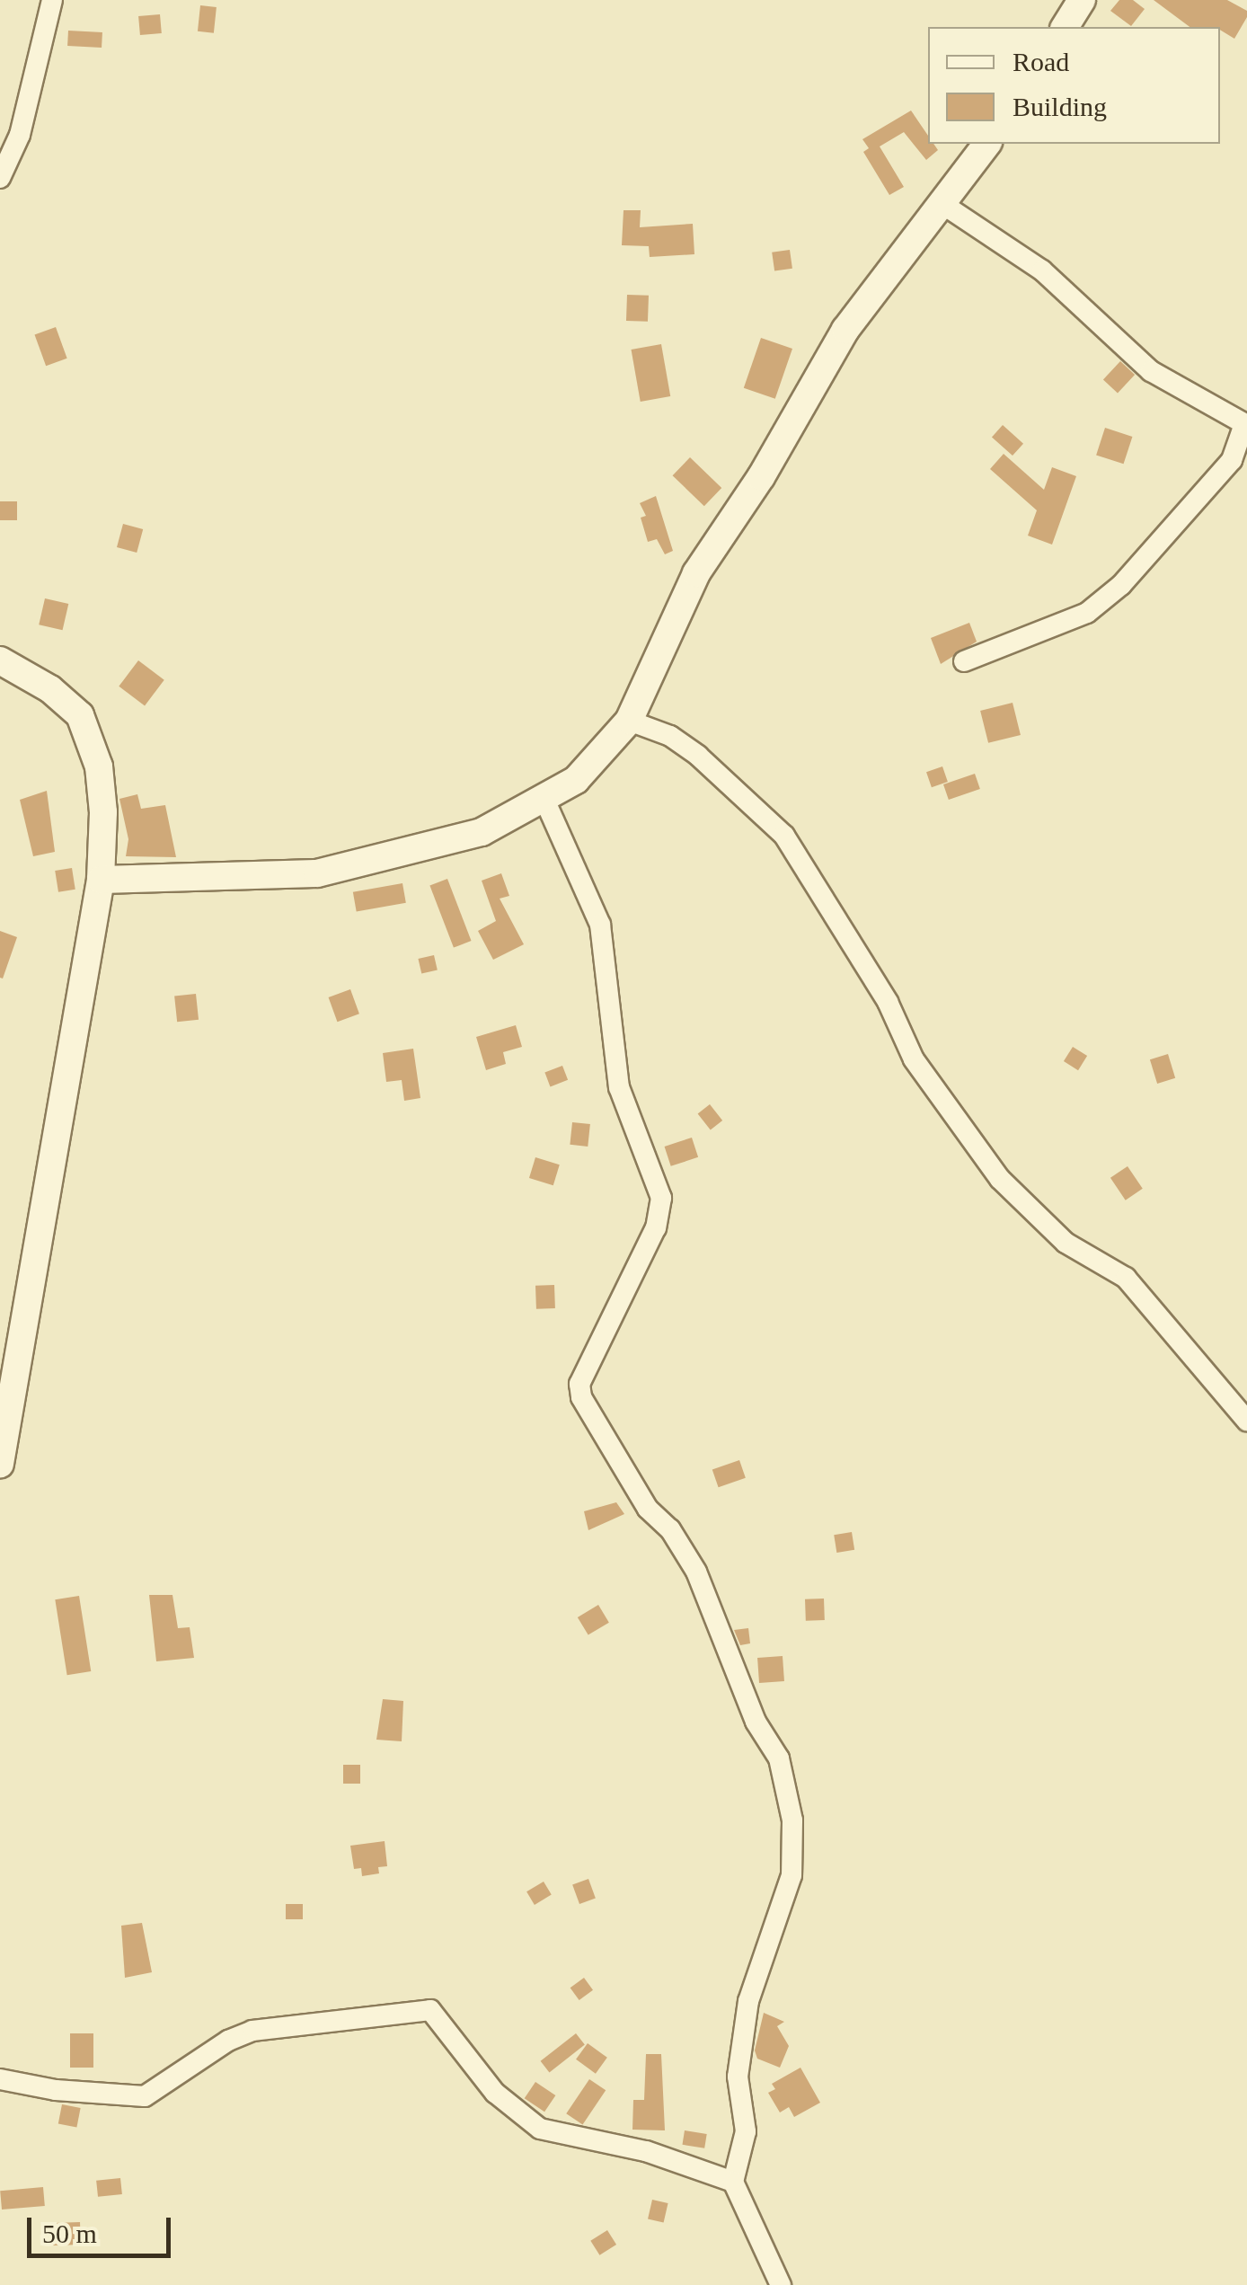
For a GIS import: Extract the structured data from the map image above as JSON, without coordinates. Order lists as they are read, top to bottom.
{
  "legend": ["Road", "Building"],
  "scale_bar": "50 m"
}
